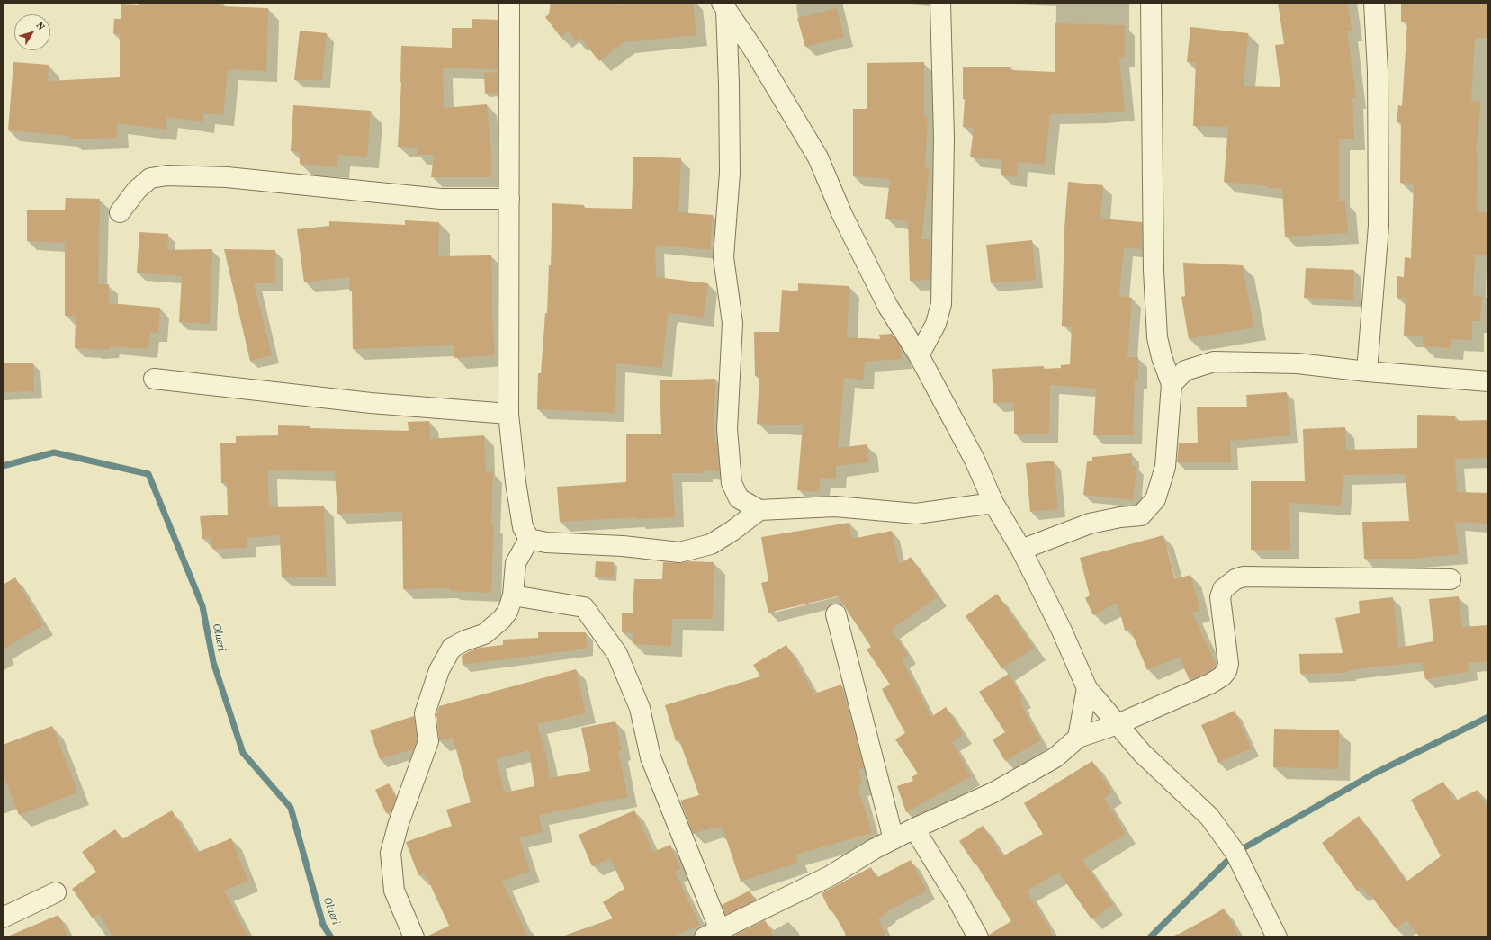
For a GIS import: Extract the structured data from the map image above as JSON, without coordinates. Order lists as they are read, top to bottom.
{
  "water": ["Olueri"],
  "north": "top right"
}
